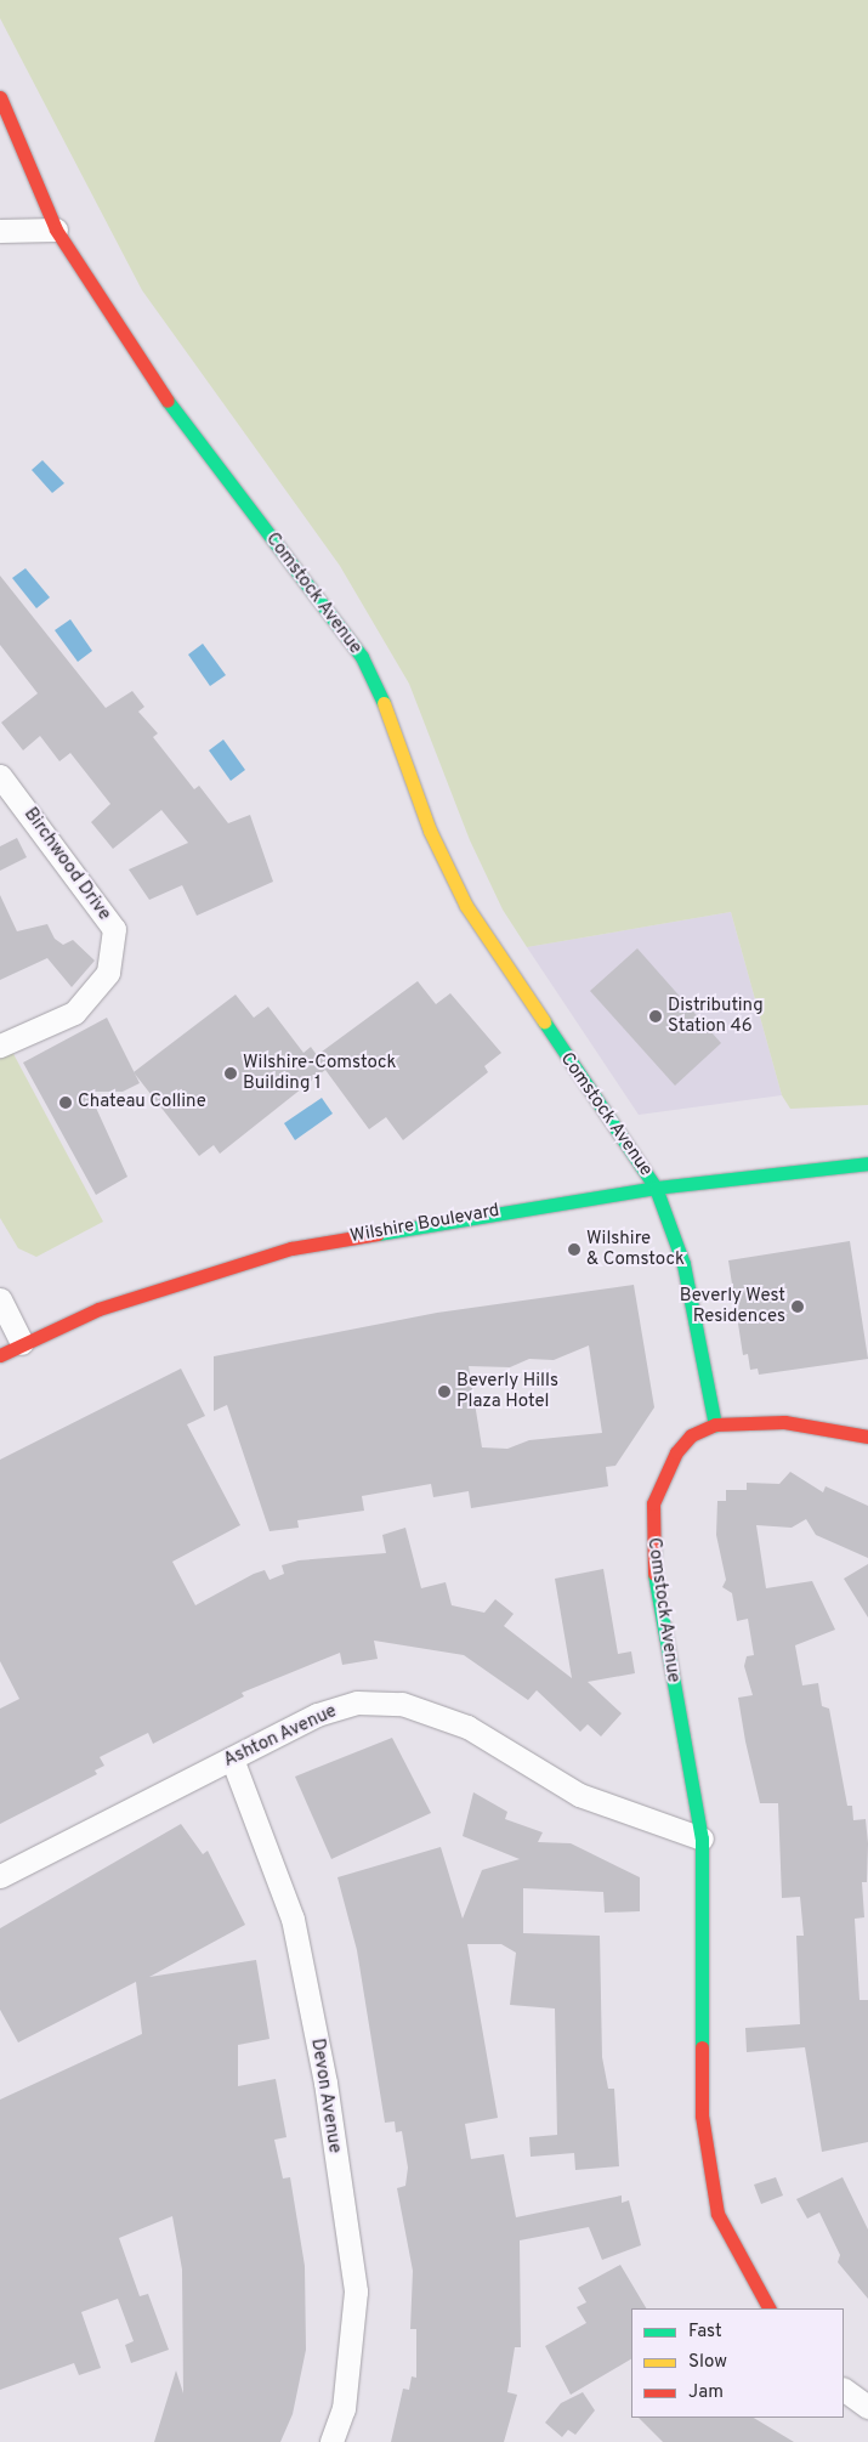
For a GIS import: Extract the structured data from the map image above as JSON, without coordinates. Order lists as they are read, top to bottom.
{
  "streets": {
    "street": [
      "Comstock Avenue",
      "Birchwood Drive",
      "Wilshire Boulevard",
      "Ashton Avenue",
      "Devon Avenue"
    ]
  },
  "crossings": [
    ["Comstock Avenue", "Wilshire Boulevard"],
    ["Comstock Avenue", "Ashton Avenue"],
    ["Ashton Avenue", "Devon Avenue"]
  ],
  "places": [
    "Distributing Station 46",
    "Wilshire-Comstock Building 1",
    "Chateau Colline",
    "Wilshire & Comstock",
    "Beverly West Residences",
    "Beverly Hills Plaza Hotel"
  ],
  "legend": ["Fast", "Slow", "Jam"]
}
